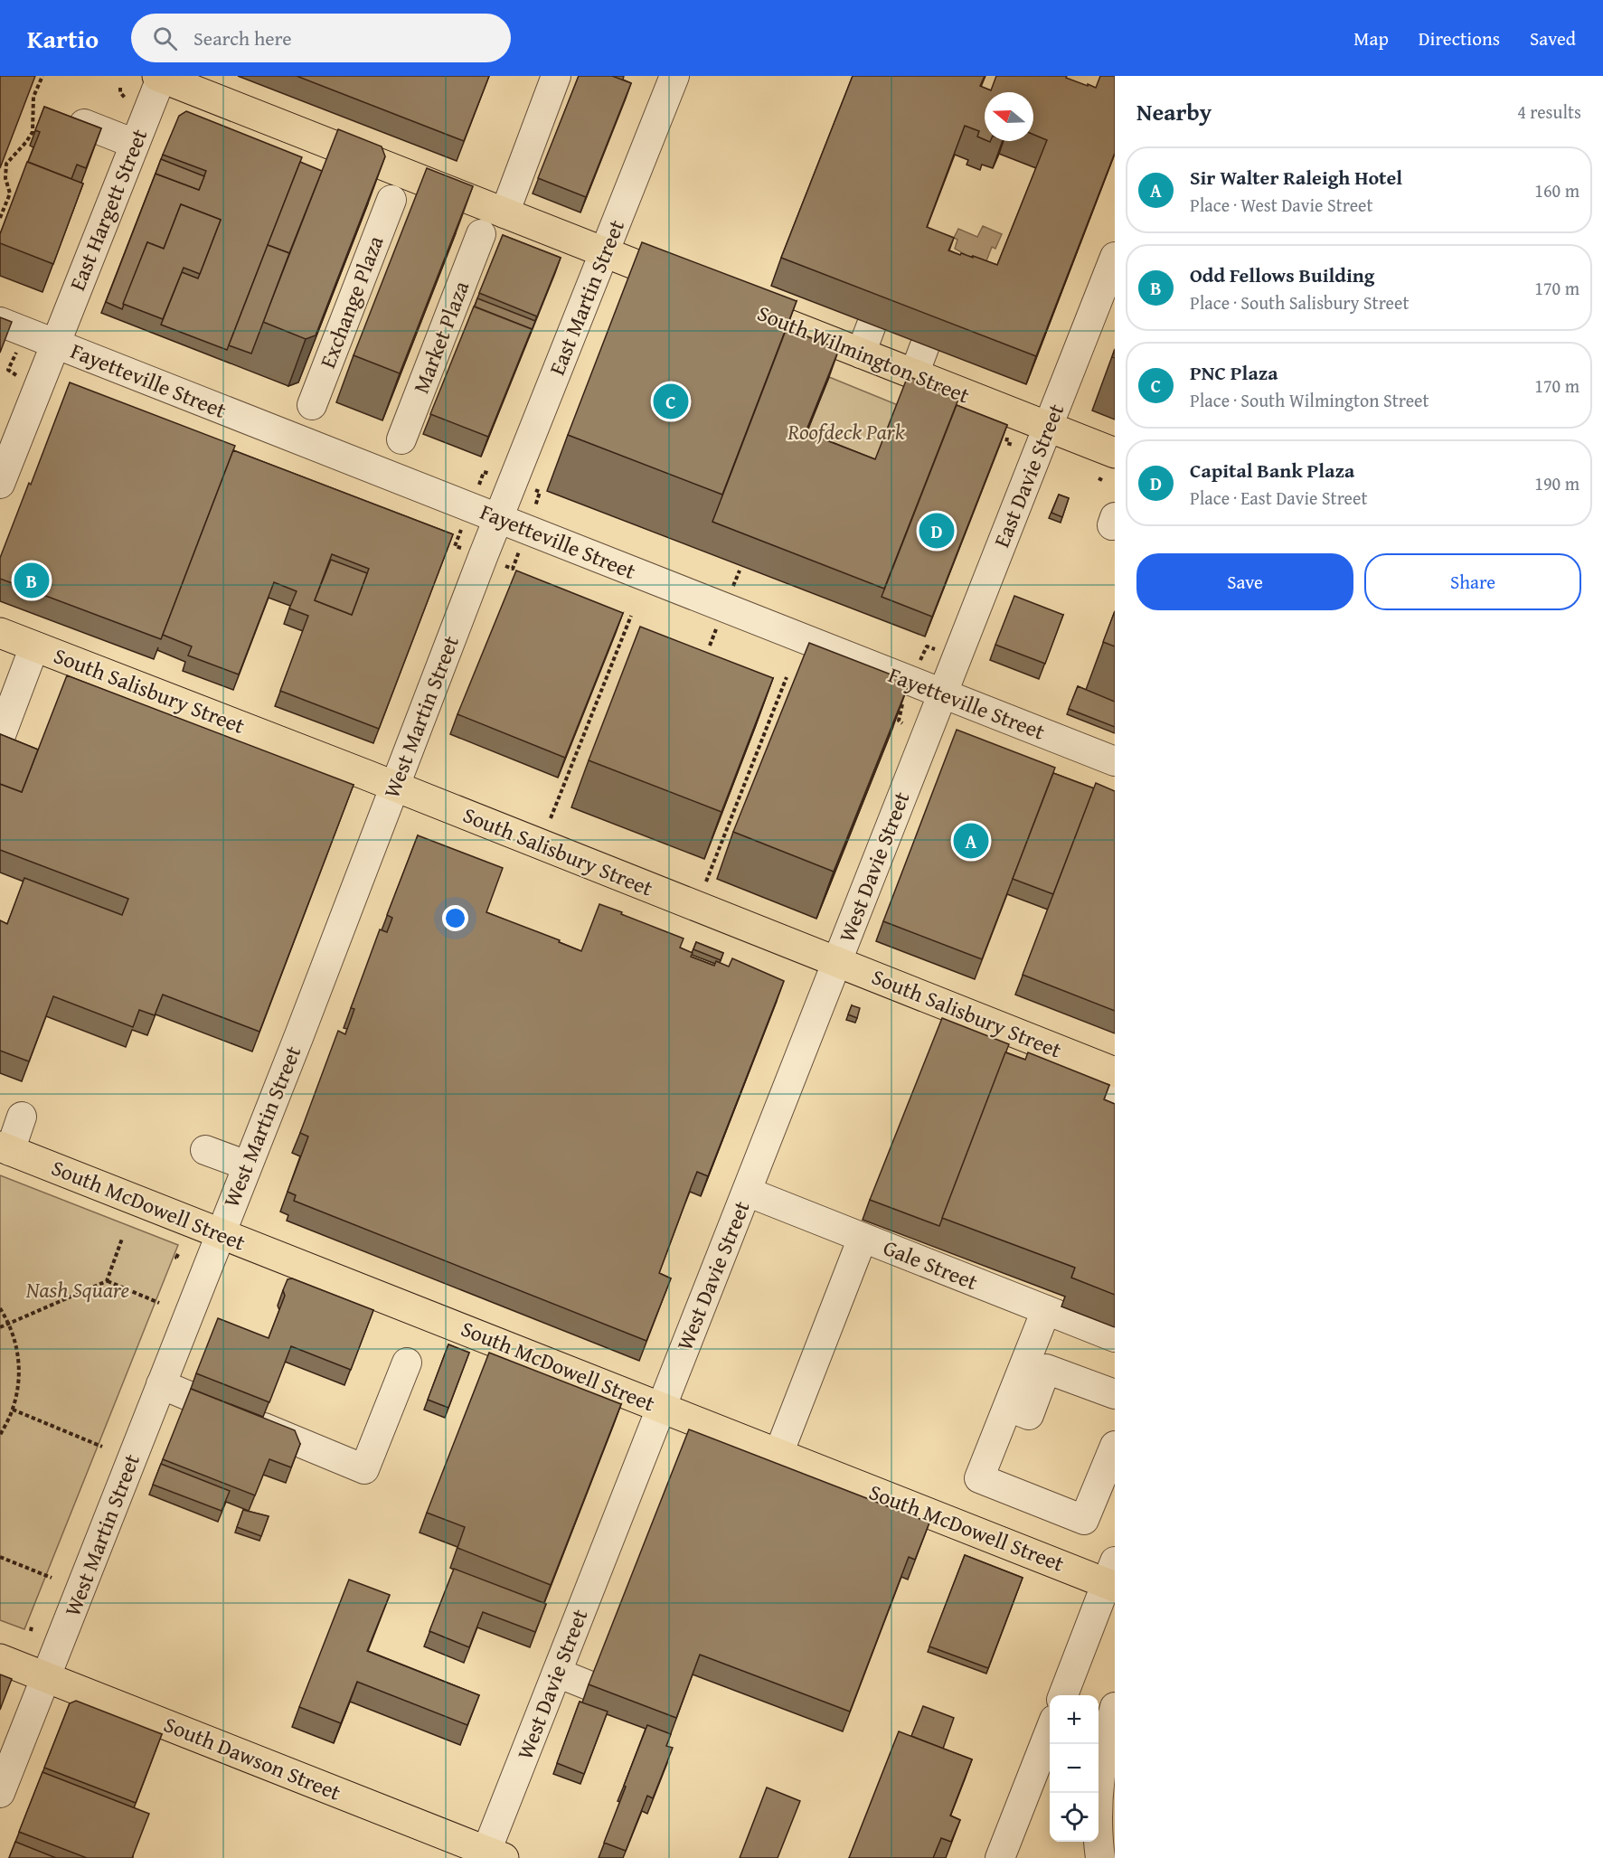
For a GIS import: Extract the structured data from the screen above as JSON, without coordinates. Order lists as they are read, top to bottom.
{
  "streets": {
    "main road": [
      "South Wilmington Street",
      "South Salisbury Street",
      "South McDowell Street",
      "South Dawson Street"
    ],
    "street": [
      "East Hargett Street",
      "East Martin Street",
      "Exchange Plaza",
      "Market Plaza",
      "Fayetteville Street",
      "East Davie Street",
      "West Martin Street",
      "West Davie Street",
      "Gale Street"
    ]
  },
  "crossings": [
    ["East Hargett Street", "Fayetteville Street"],
    ["East Martin Street", "Fayetteville Street"],
    ["East Martin Street", "West Martin Street"],
    ["South Wilmington Street", "East Davie Street"],
    ["Fayetteville Street", "East Davie Street"],
    ["Fayetteville Street", "West Martin Street"],
    ["Fayetteville Street", "West Davie Street"],
    ["East Davie Street", "West Davie Street"],
    ["South Salisbury Street", "West Martin Street"],
    ["South Salisbury Street", "West Davie Street"],
    ["West Martin Street", "South McDowell Street"],
    ["West Martin Street", "South Dawson Street"],
    ["West Davie Street", "South McDowell Street"],
    ["West Davie Street", "Gale Street"],
    ["West Davie Street", "South Dawson Street"]
  ],
  "parks": ["Roofdeck Park", "Nash Square"],
  "north": "left",
  "page": {
    "header": "Kartio",
    "search": "Search here",
    "nav": ["Map", "Directions", "Saved"],
    "heading": ["Nearby", "4 results"],
    "list": [
      {
        "mark": "A",
        "name": "Sir Walter Raleigh Hotel",
        "note": "Place · West Davie Street",
        "value": "160 m"
      },
      {
        "mark": "B",
        "name": "Odd Fellows Building",
        "note": "Place · South Salisbury Street",
        "value": "170 m"
      },
      {
        "mark": "C",
        "name": "PNC Plaza",
        "note": "Place · South Wilmington Street",
        "value": "170 m"
      },
      {
        "mark": "D",
        "name": "Capital Bank Plaza",
        "note": "Place · East Davie Street",
        "value": "190 m"
      }
    ],
    "pins": [
      "C",
      "D",
      "B",
      "A"
    ],
    "buttons": ["Save", "Share"],
    "map_buttons": ["+", "−"]
  }
}
